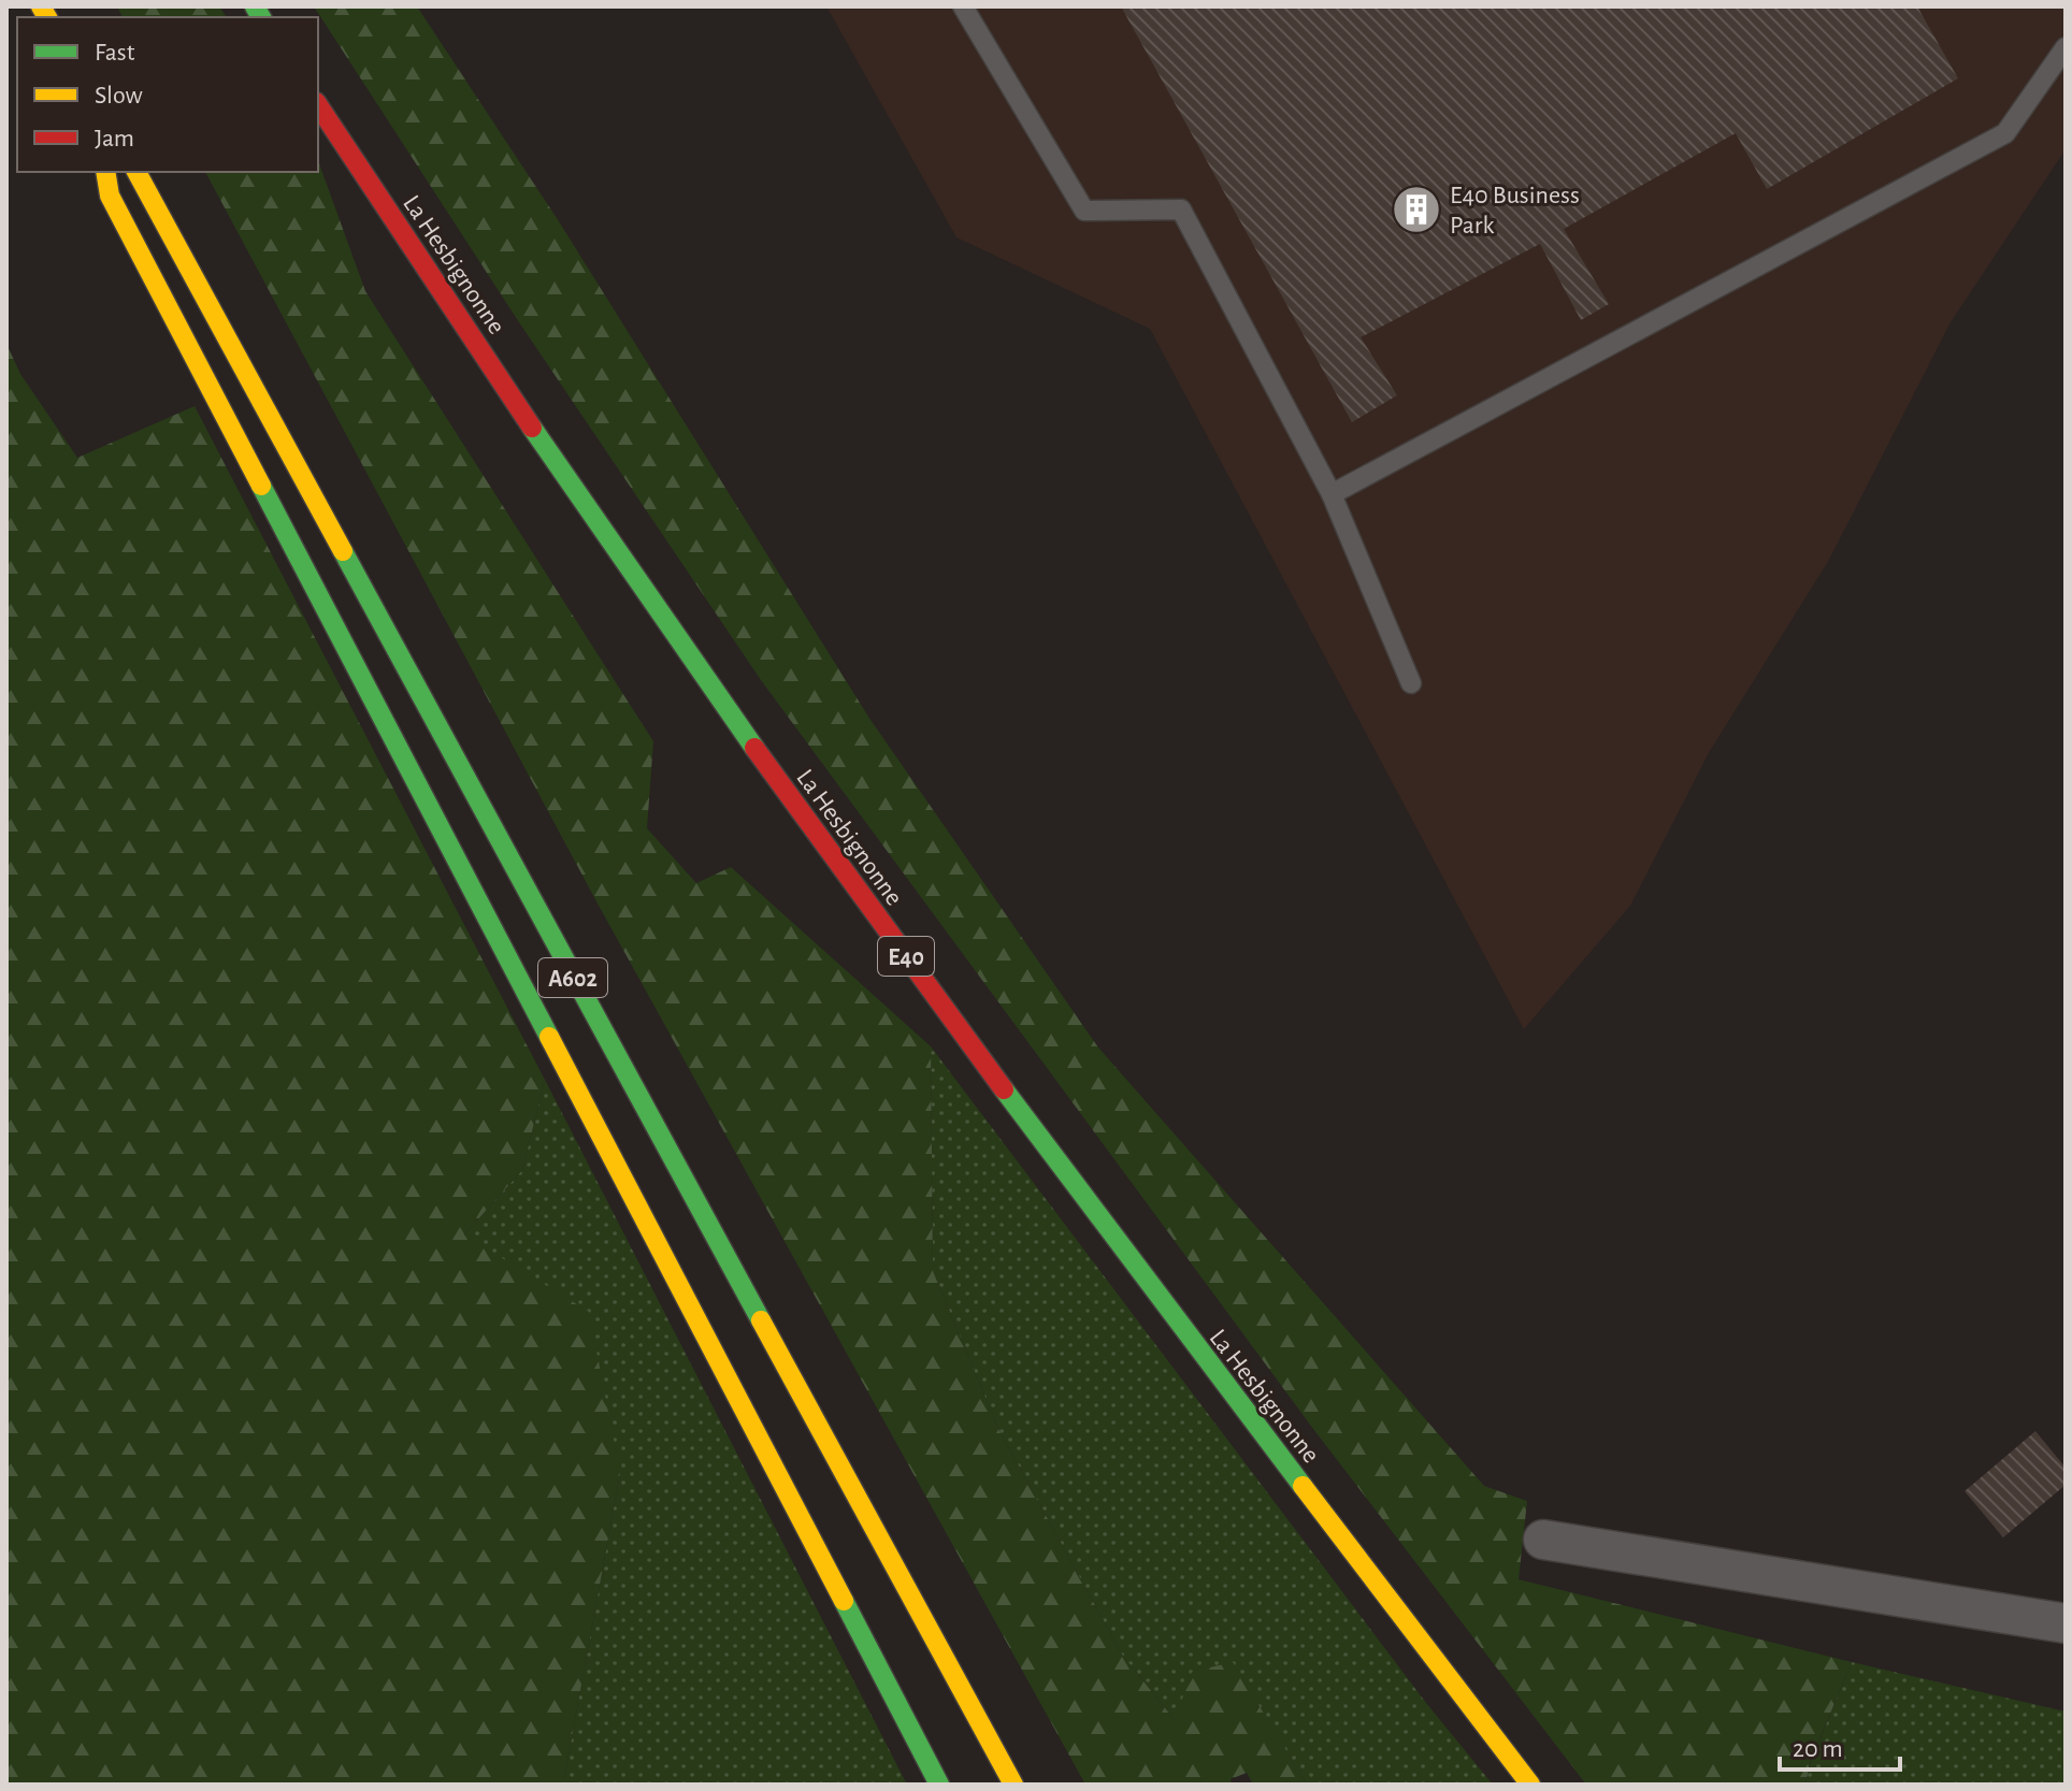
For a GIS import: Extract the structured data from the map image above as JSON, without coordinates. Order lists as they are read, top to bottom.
{
  "streets": {
    "highway": ["La Hesbignonne", "E40", "A602"]
  },
  "places": {
    "building": ["E40 Business Park"]
  },
  "legend": ["Fast", "Slow", "Jam"],
  "scale_bar": "20 m"
}
